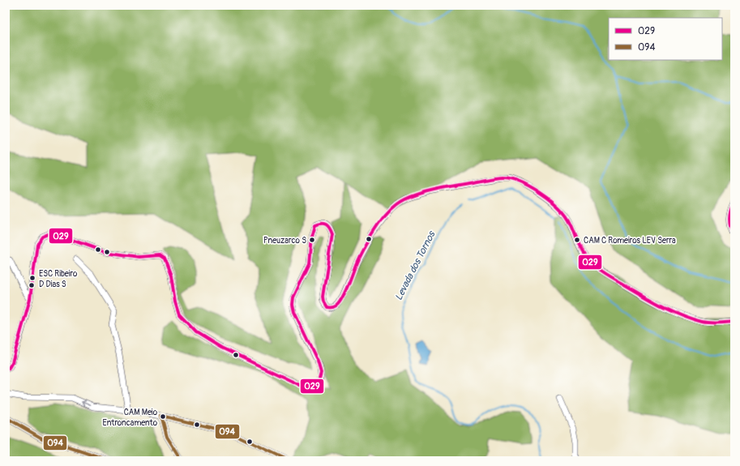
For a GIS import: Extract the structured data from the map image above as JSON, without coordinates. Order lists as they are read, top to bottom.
{
  "water": ["Levada dos Tornos"],
  "places": [
    "Pneuzarco S",
    "CAM C Romeiros LEV Serra",
    "ESC Ribeiro D Dias S",
    "CAM Meio Entroncamento"
  ],
  "lines": ["transit line 029", "transit line 094"],
  "legend": ["029", "094"]
}
